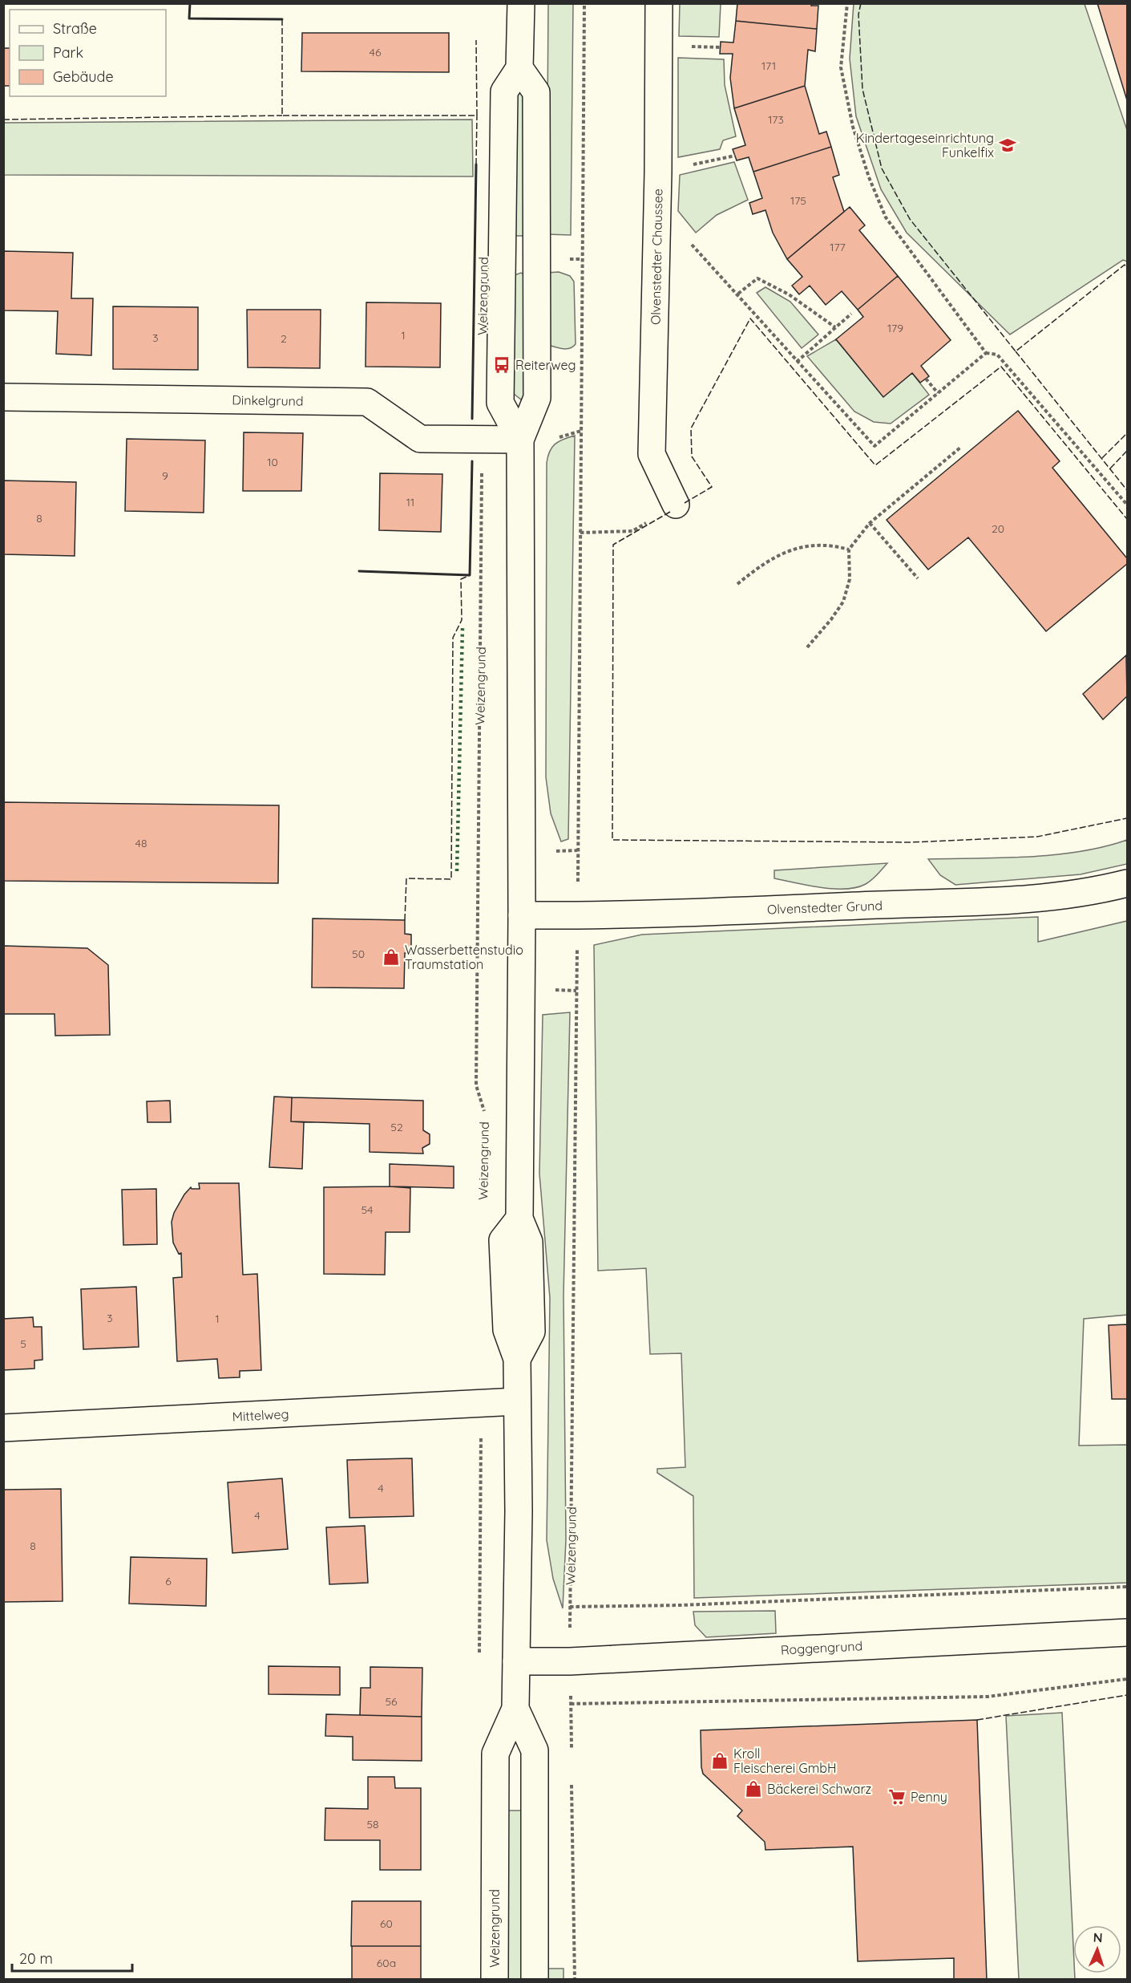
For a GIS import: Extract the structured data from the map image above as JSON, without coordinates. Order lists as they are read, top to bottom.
{
  "streets": {
    "street": [
      "Olvenstedter Chaussee",
      "Weizengrund",
      "Dinkelgrund",
      "Olvenstedter Grund",
      "Mittelweg",
      "Roggengrund"
    ]
  },
  "crossings": [
    ["Weizengrund", "Dinkelgrund"],
    ["Weizengrund", "Olvenstedter Grund"],
    ["Weizengrund", "Mittelweg"],
    ["Weizengrund", "Roggengrund"]
  ],
  "places": {
    "school or university": ["Kindertageseinrichtung Funkelfix"],
    "bus stop": ["Reiterweg"],
    "shop": ["Wasserbettenstudio Traumstation", "Kroll Fleischerei GmbH", "Bäckerei Schwarz"],
    "supermarket": ["Penny"]
  },
  "house_numbers": [
    "46",
    "171",
    "173",
    "175",
    "177",
    "179",
    "1",
    "3",
    "2",
    "10",
    "9",
    "11",
    "8",
    "20",
    "48",
    "50",
    "52",
    "54",
    "3",
    "1",
    "5",
    "4",
    "4",
    "8",
    "6",
    "56",
    "58",
    "60",
    "60a"
  ],
  "legend": ["Straße", "Park", "Gebäude"],
  "scale_bar": "20 m",
  "north": "top"
}
